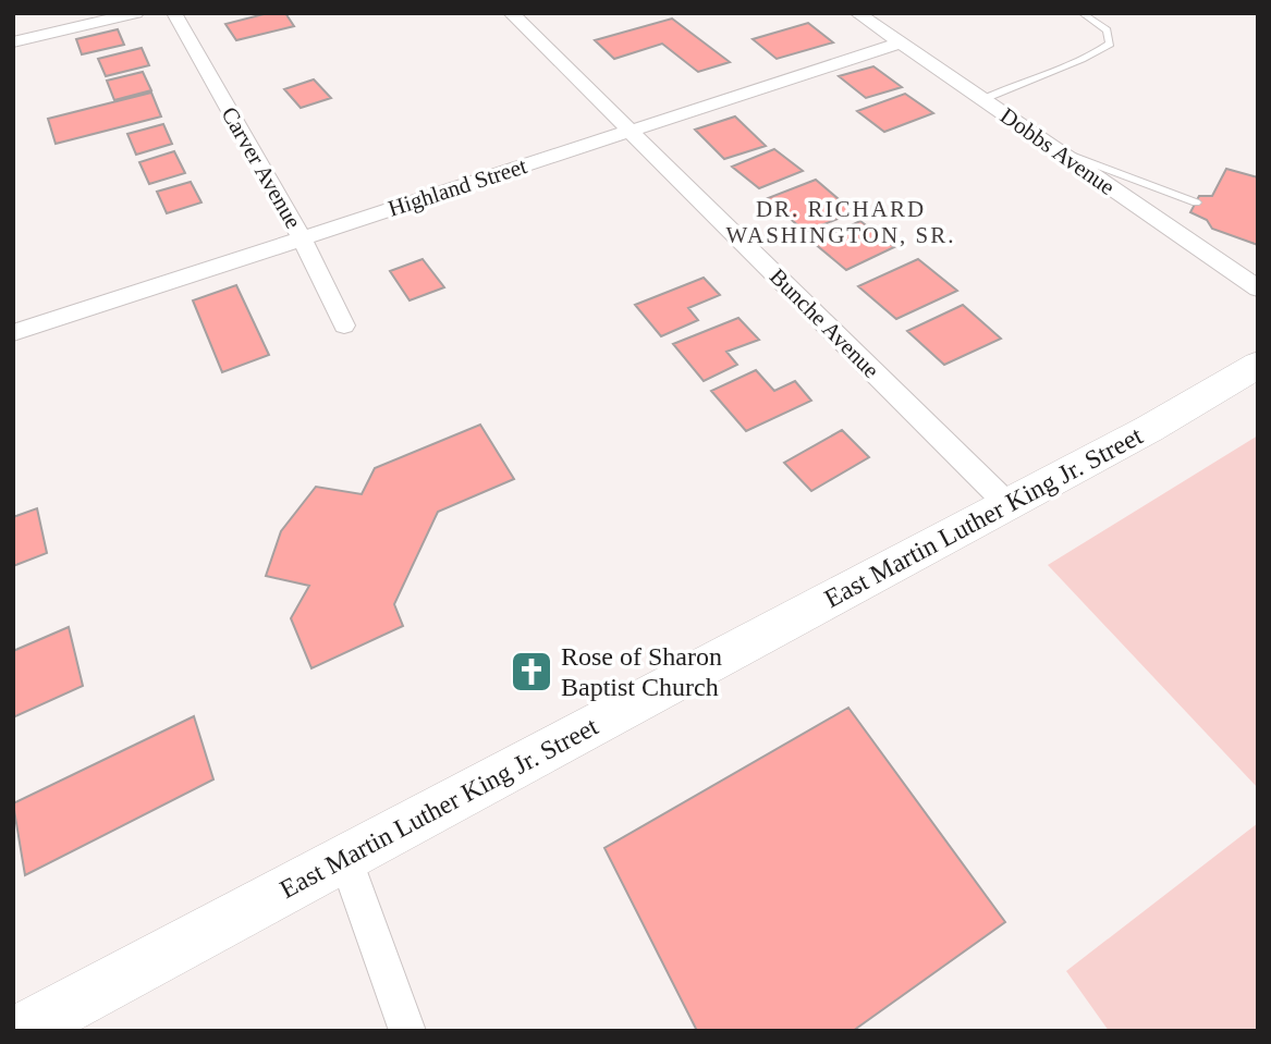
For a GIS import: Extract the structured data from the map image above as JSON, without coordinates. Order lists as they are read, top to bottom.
{
  "streets": {
    "main road": ["East Martin Luther King Jr. Street"],
    "street": [
      "Dobbs Avenue",
      "Carver Avenue",
      "Highland Street",
      "Bunche Avenue"
    ]
  },
  "crossings": [
    ["Dobbs Avenue", "Highland Street"],
    ["Carver Avenue", "Highland Street"],
    ["Highland Street", "Bunche Avenue"],
    ["Bunche Avenue", "East Martin Luther King Jr. Street"]
  ],
  "districts": ["DR. RICHARD WASHINGTON, SR."],
  "places": {
    "church": ["Rose of Sharon Baptist Church"]
  }
}
